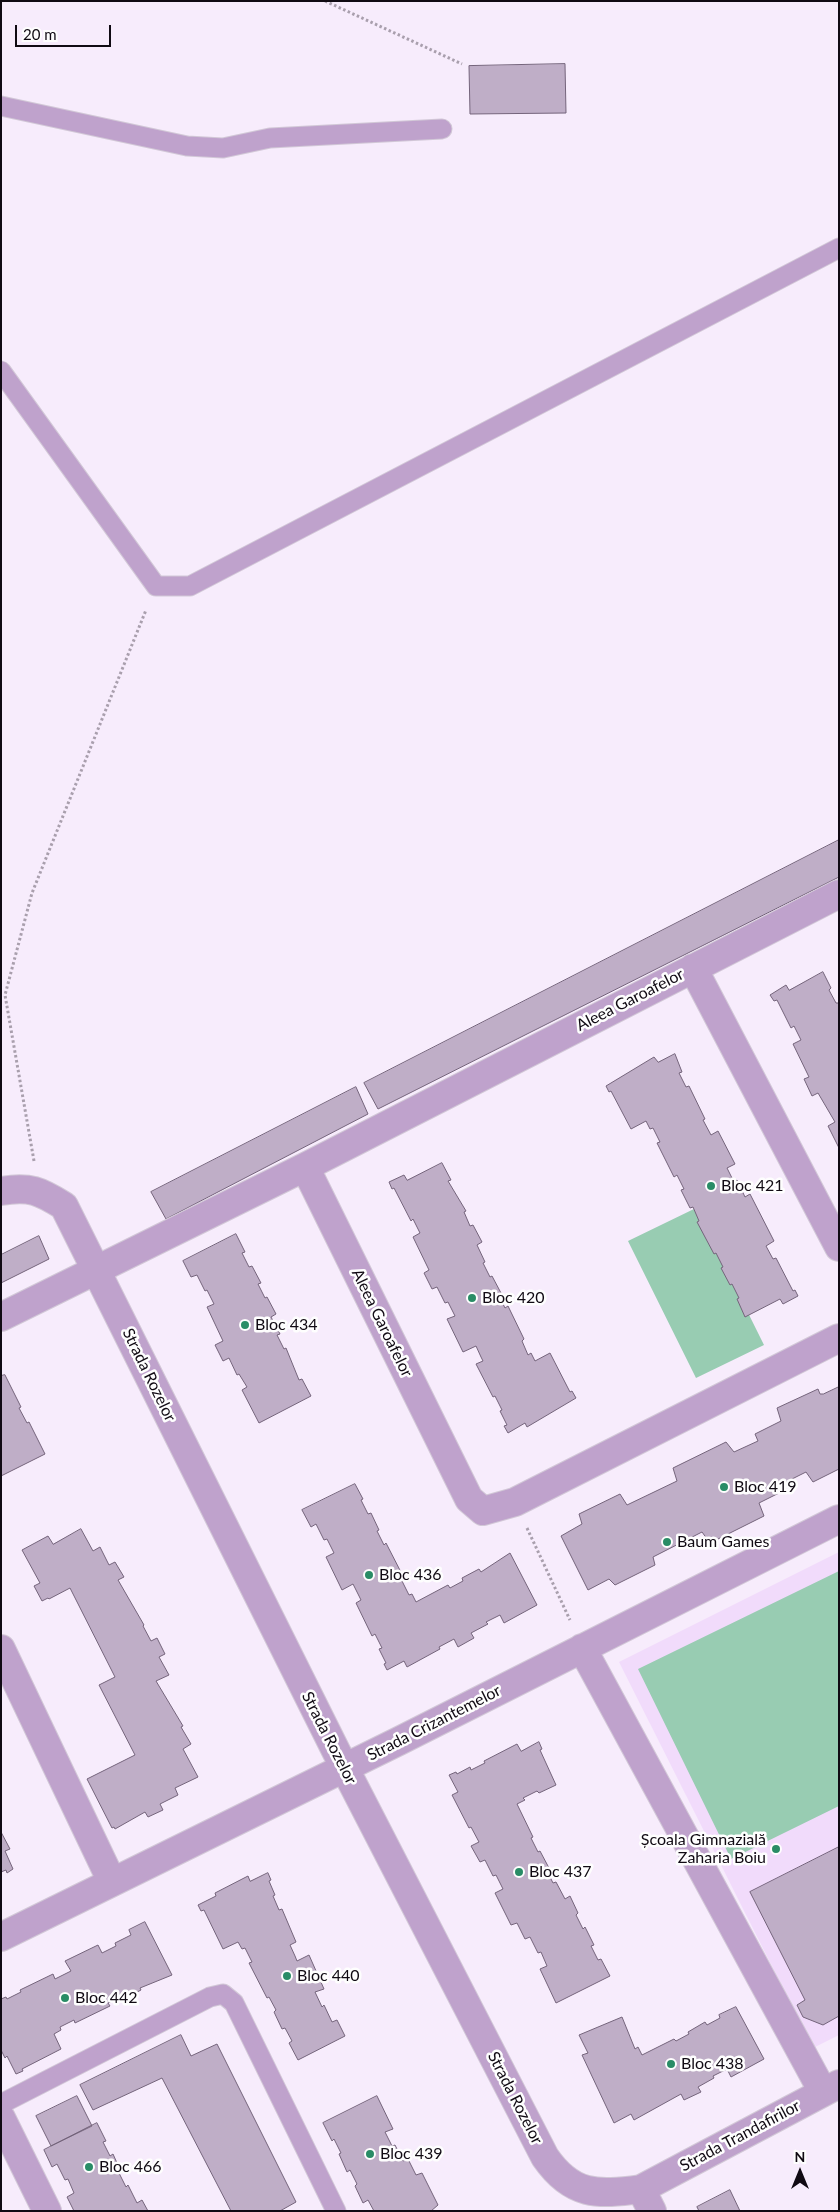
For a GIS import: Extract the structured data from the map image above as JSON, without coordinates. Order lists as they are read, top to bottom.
{
  "streets": {
    "street": [
      "Aleea Garoafelor",
      "Strada Rozelor",
      "Strada Crizantemelor",
      "Strada Trandafirilor"
    ]
  },
  "crossings": [
    ["Strada Rozelor", "Strada Crizantemelor"],
    ["Strada Rozelor", "Strada Trandafirilor"]
  ],
  "places": [
    "Bloc 421",
    "Bloc 420",
    "Bloc 434",
    "Bloc 419",
    "Baum Games",
    "Bloc 436",
    "Școala Gimnazială Zaharia Boiu",
    "Bloc 437",
    "Bloc 440",
    "Bloc 442",
    "Bloc 438",
    "Bloc 439",
    "Bloc 466"
  ],
  "scale_bar": "20 m",
  "north": "top"
}
